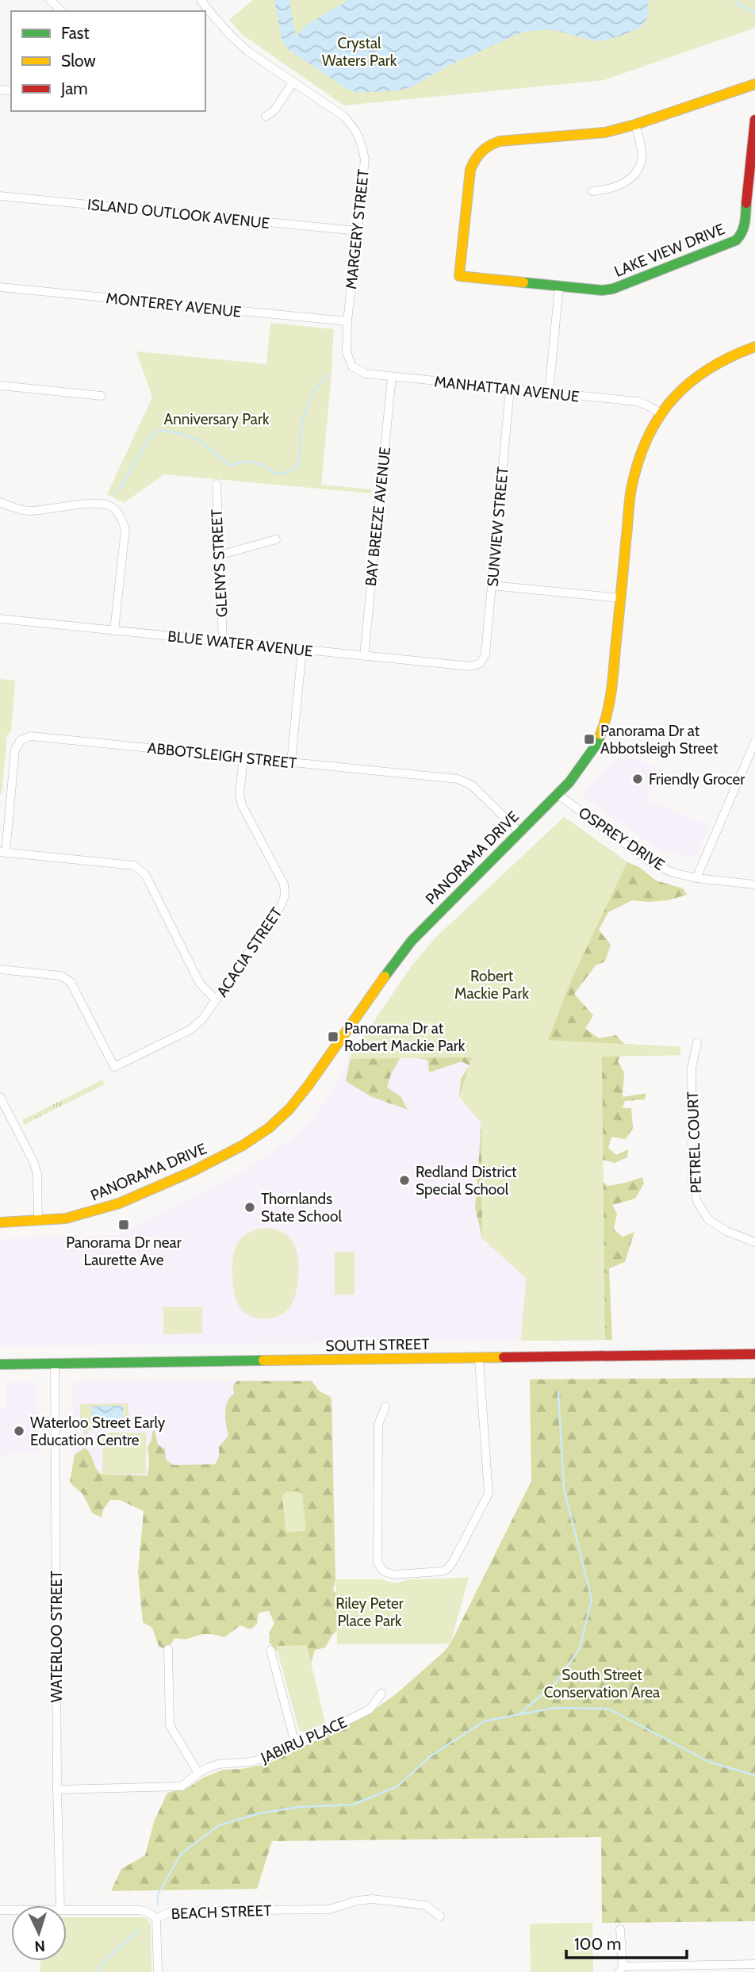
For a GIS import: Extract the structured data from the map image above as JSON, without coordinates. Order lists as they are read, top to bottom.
{
  "streets": {
    "street": [
      "ISLAND OUTLOOK AVENUE",
      "MARGERY STREET",
      "LAKE VIEW DRIVE",
      "MONTEREY AVENUE",
      "MANHATTAN AVENUE",
      "BAY BREEZE AVENUE",
      "SUNVIEW STREET",
      "GLENYS STREET",
      "BLUE WATER AVENUE",
      "ABBOTSLEIGH STREET",
      "OSPREY DRIVE",
      "PANORAMA DRIVE",
      "ACACIA STREET",
      "PETREL COURT",
      "SOUTH STREET",
      "WATERLOO STREET",
      "JABIRU PLACE",
      "BEACH STREET"
    ]
  },
  "crossings": [
    ["ISLAND OUTLOOK AVENUE", "MARGERY STREET"],
    ["MARGERY STREET", "MONTEREY AVENUE"],
    ["MARGERY STREET", "MANHATTAN AVENUE"],
    ["MANHATTAN AVENUE", "BAY BREEZE AVENUE"],
    ["MANHATTAN AVENUE", "SUNVIEW STREET"],
    ["MANHATTAN AVENUE", "PANORAMA DRIVE"],
    ["BAY BREEZE AVENUE", "BLUE WATER AVENUE"],
    ["SUNVIEW STREET", "BLUE WATER AVENUE"],
    ["GLENYS STREET", "BLUE WATER AVENUE"],
    ["ABBOTSLEIGH STREET", "PANORAMA DRIVE"],
    ["ABBOTSLEIGH STREET", "ACACIA STREET"],
    ["OSPREY DRIVE", "PANORAMA DRIVE"],
    ["SOUTH STREET", "WATERLOO STREET"],
    ["WATERLOO STREET", "JABIRU PLACE"]
  ],
  "parks": [
    "Crystal Waters Park",
    "Anniversary Park",
    "Robert Mackie Park",
    "Riley Peter Place Park",
    "South Street Conservation Area"
  ],
  "places": {
    "transit": ["Panorama Dr at Abbotsleigh Street", "Panorama Dr at Robert Mackie Park", "Panorama Dr near Laurette Ave"],
    "other": [
      "Friendly Grocer",
      "Redland District Special School",
      "Thornlands State School",
      "Waterloo Street Early Education Centre"
    ]
  },
  "legend": ["Fast", "Slow", "Jam"],
  "scale_bar": "100 m",
  "north": "bottom"
}
